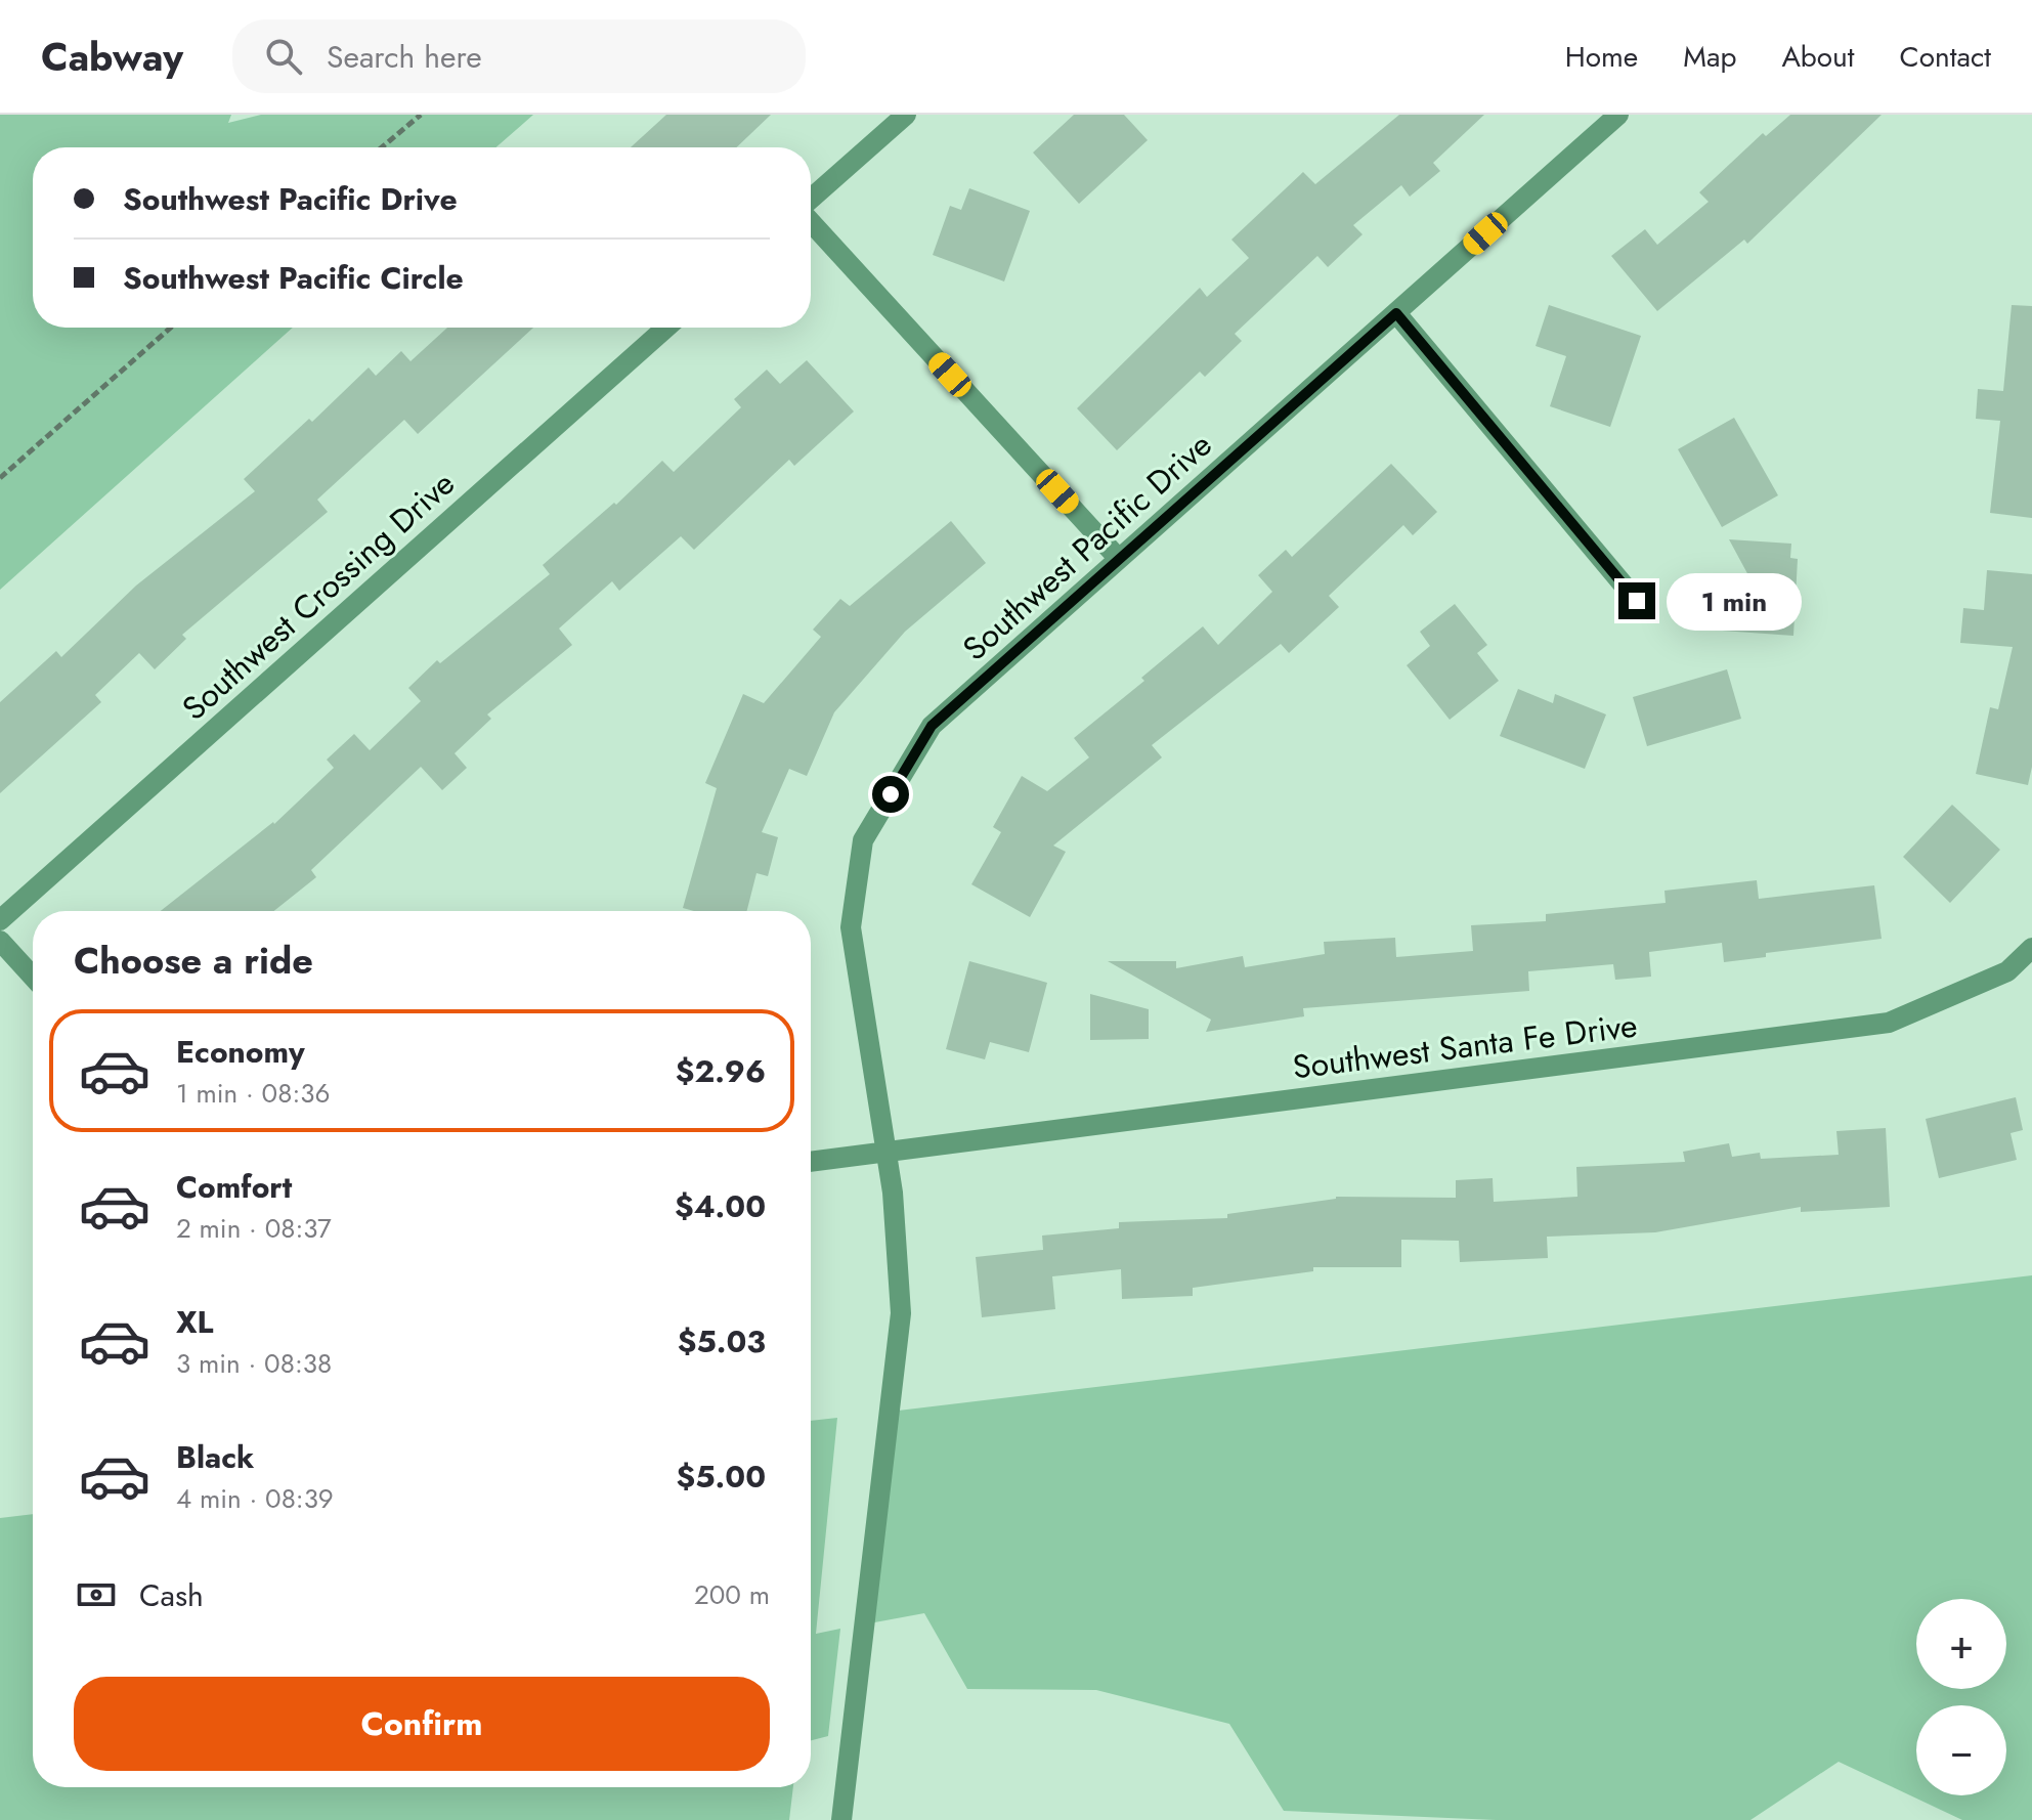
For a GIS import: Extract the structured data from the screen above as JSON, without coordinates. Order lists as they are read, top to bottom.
{
  "streets": {
    "street": ["Southwest Pacific Drive", "Southwest Crossing Drive", "Southwest Santa Fe Drive"]
  },
  "crossings": [
    ["Southwest Pacific Drive", "Southwest Santa Fe Drive"]
  ],
  "page": {
    "header": "Cabway",
    "search": "Search here",
    "nav": [
      "Home",
      "Map",
      "About",
      "Contact"
    ],
    "banner": ["Southwest Pacific Drive", "Southwest Pacific Circle"],
    "bubble": "1 min",
    "heading": "Choose a ride",
    "list": [
      {
        "name": "Economy",
        "note": "1 min · 08:36",
        "value": "$2.96"
      },
      {
        "name": "Comfort",
        "note": "2 min · 08:37",
        "value": "$4.00"
      },
      {
        "name": "XL",
        "note": "3 min · 08:38",
        "value": "$5.03"
      },
      {
        "name": "Black",
        "note": "4 min · 08:39",
        "value": "$5.00"
      }
    ],
    "pay": ["Cash", "200 m"],
    "map_buttons": ["+", "−"],
    "buttons": "Confirm"
  }
}
